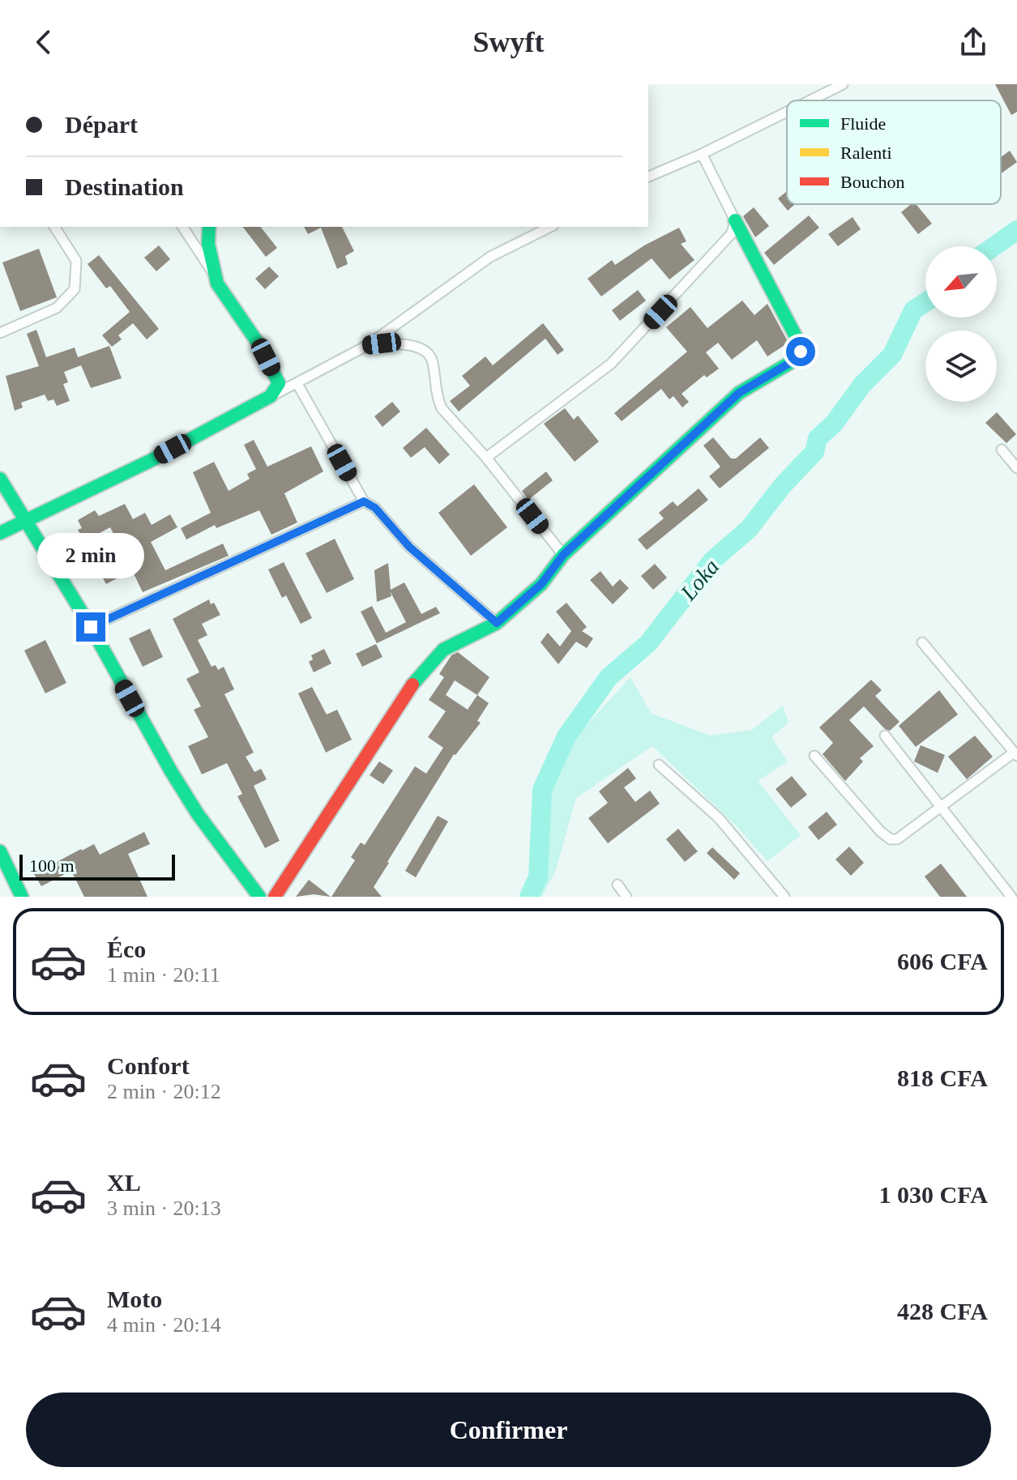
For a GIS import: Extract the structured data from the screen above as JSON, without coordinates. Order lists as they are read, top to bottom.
{
  "water": ["Loka"],
  "legend": ["Fluide", "Ralenti", "Bouchon"],
  "scale_bar": "100 m",
  "north": "bottom left",
  "page": {
    "header": "Swyft",
    "banner": ["Départ", "Destination"],
    "bubble": "2 min",
    "scale": "100 m",
    "list": [
      {
        "name": "Éco",
        "note": "1 min · 20:11",
        "value": "606 CFA"
      },
      {
        "name": "Confort",
        "note": "2 min · 20:12",
        "value": "818 CFA"
      },
      {
        "name": "XL",
        "note": "3 min · 20:13",
        "value": "1 030 CFA"
      },
      {
        "name": "Moto",
        "note": "4 min · 20:14",
        "value": "428 CFA"
      }
    ],
    "buttons": "Confirmer"
  }
}
